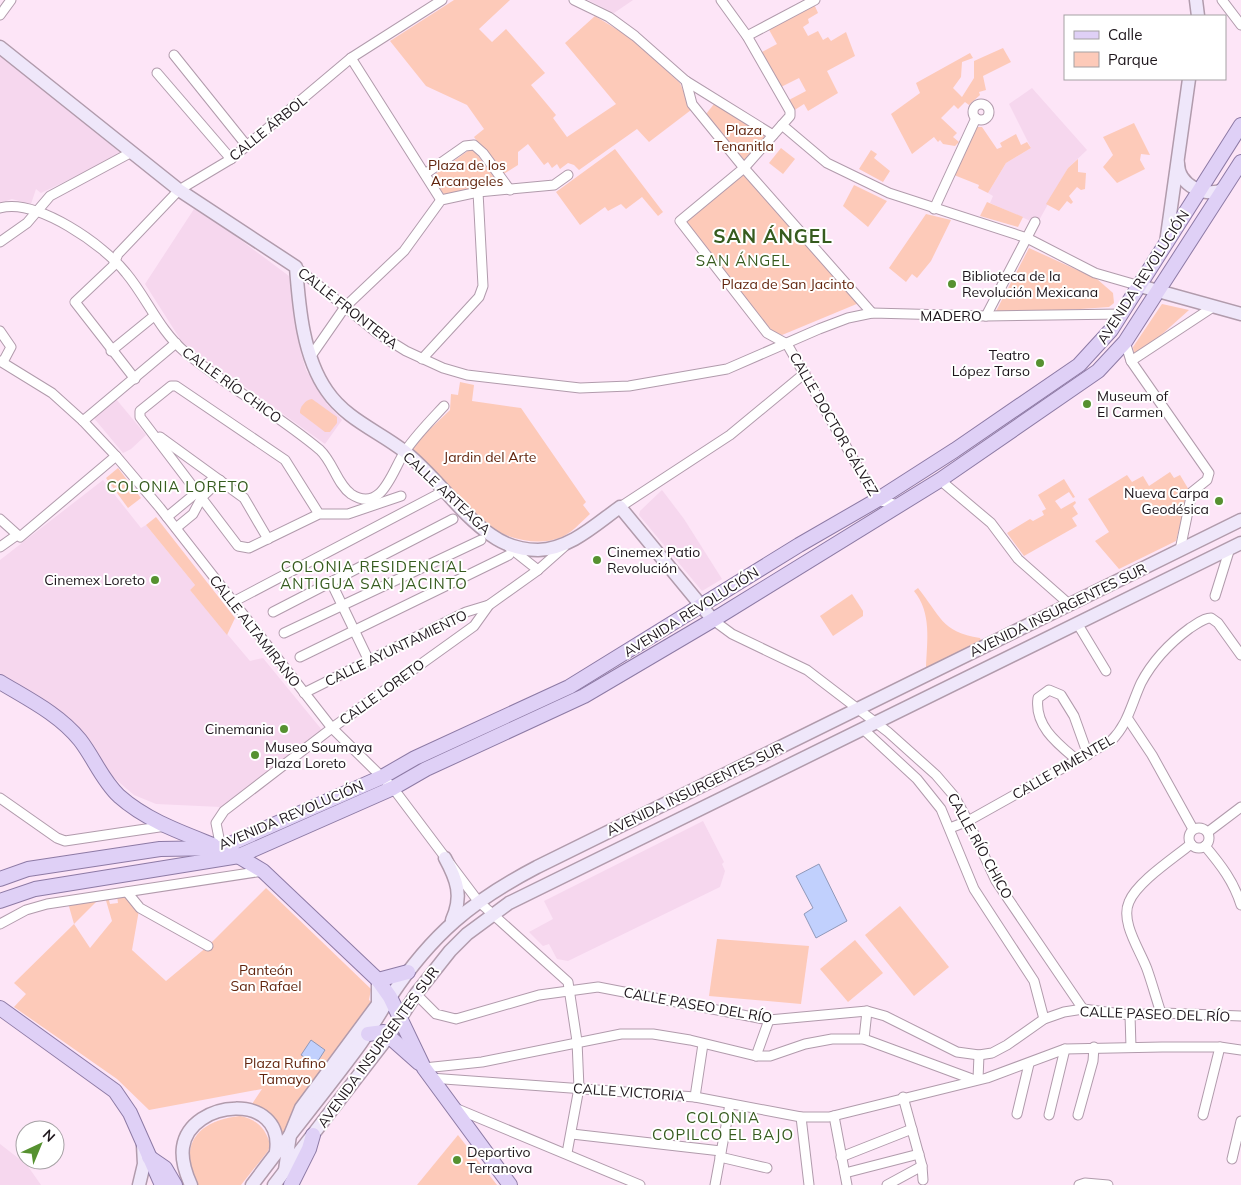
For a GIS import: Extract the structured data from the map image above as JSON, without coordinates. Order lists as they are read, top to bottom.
{
  "streets": {
    "main road": [
      "AVENIDA REVOLUCIÓN",
      "CALLE FRONTERA",
      "CALLE ARTEAGA",
      "AVENIDA INSURGENTES SUR"
    ],
    "street": [
      "CALLE ÁRBOL",
      "MADERO",
      "CALLE RÍO CHICO",
      "CALLE DOCTOR GÁLVEZ",
      "CALLE ALTAMIRANO",
      "CALLE AYUNTAMIENTO",
      "CALLE LORETO",
      "CALLE PIMENTEL",
      "CALLE PASEO DEL RÍO",
      "CALLE VICTORIA"
    ]
  },
  "crossings": [
    ["CALLE ÁRBOL", "CALLE FRONTERA"],
    ["CALLE ÁRBOL", "CALLE RÍO CHICO"],
    ["AVENIDA REVOLUCIÓN", "MADERO"],
    ["AVENIDA REVOLUCIÓN", "CALLE RÍO CHICO"],
    ["AVENIDA REVOLUCIÓN", "CALLE DOCTOR GÁLVEZ"],
    ["AVENIDA REVOLUCIÓN", "CALLE ALTAMIRANO"],
    ["AVENIDA REVOLUCIÓN", "CALLE LORETO"],
    ["CALLE FRONTERA", "MADERO"],
    ["CALLE FRONTERA", "CALLE DOCTOR GÁLVEZ"],
    ["CALLE FRONTERA", "CALLE ARTEAGA"],
    ["MADERO", "CALLE DOCTOR GÁLVEZ"],
    ["CALLE RÍO CHICO", "CALLE ARTEAGA"],
    ["CALLE RÍO CHICO", "AVENIDA INSURGENTES SUR"],
    ["CALLE RÍO CHICO", "CALLE PIMENTEL"],
    ["CALLE RÍO CHICO", "CALLE PASEO DEL RÍO"],
    ["CALLE DOCTOR GÁLVEZ", "CALLE ARTEAGA"],
    ["CALLE ARTEAGA", "CALLE LORETO"],
    ["AVENIDA INSURGENTES SUR", "CALLE ALTAMIRANO"],
    ["AVENIDA INSURGENTES SUR", "CALLE PASEO DEL RÍO"],
    ["CALLE ALTAMIRANO", "CALLE AYUNTAMIENTO"],
    ["CALLE ALTAMIRANO", "CALLE LORETO"],
    ["CALLE AYUNTAMIENTO", "CALLE LORETO"]
  ],
  "districts": [
    "SAN ÁNGEL",
    "SAN ÁNGEL",
    "COLONIA LORETO",
    "COLONIA RESIDENCIAL ANTIGUA SAN JACINTO",
    "COLONIA COPILCO EL BAJO"
  ],
  "parks": [
    "Plaza Tenanitla",
    "Plaza de los Arcangeles",
    "Plaza de San Jacinto",
    "Jardin del Arte",
    "Panteón San Rafael",
    "Plaza Rufino Tamayo"
  ],
  "places": [
    "Biblioteca de la Revolución Mexicana",
    "Teatro López Tarso",
    "Museum of El Carmen",
    "Nueva Carpa Geodésica",
    "Cinemex Patio Revolución",
    "Cinemex Loreto",
    "Cinemania",
    "Museo Soumaya Plaza Loreto",
    "Deportivo Terranova"
  ],
  "legend": ["Calle", "Parque"],
  "north": "top right"
}
